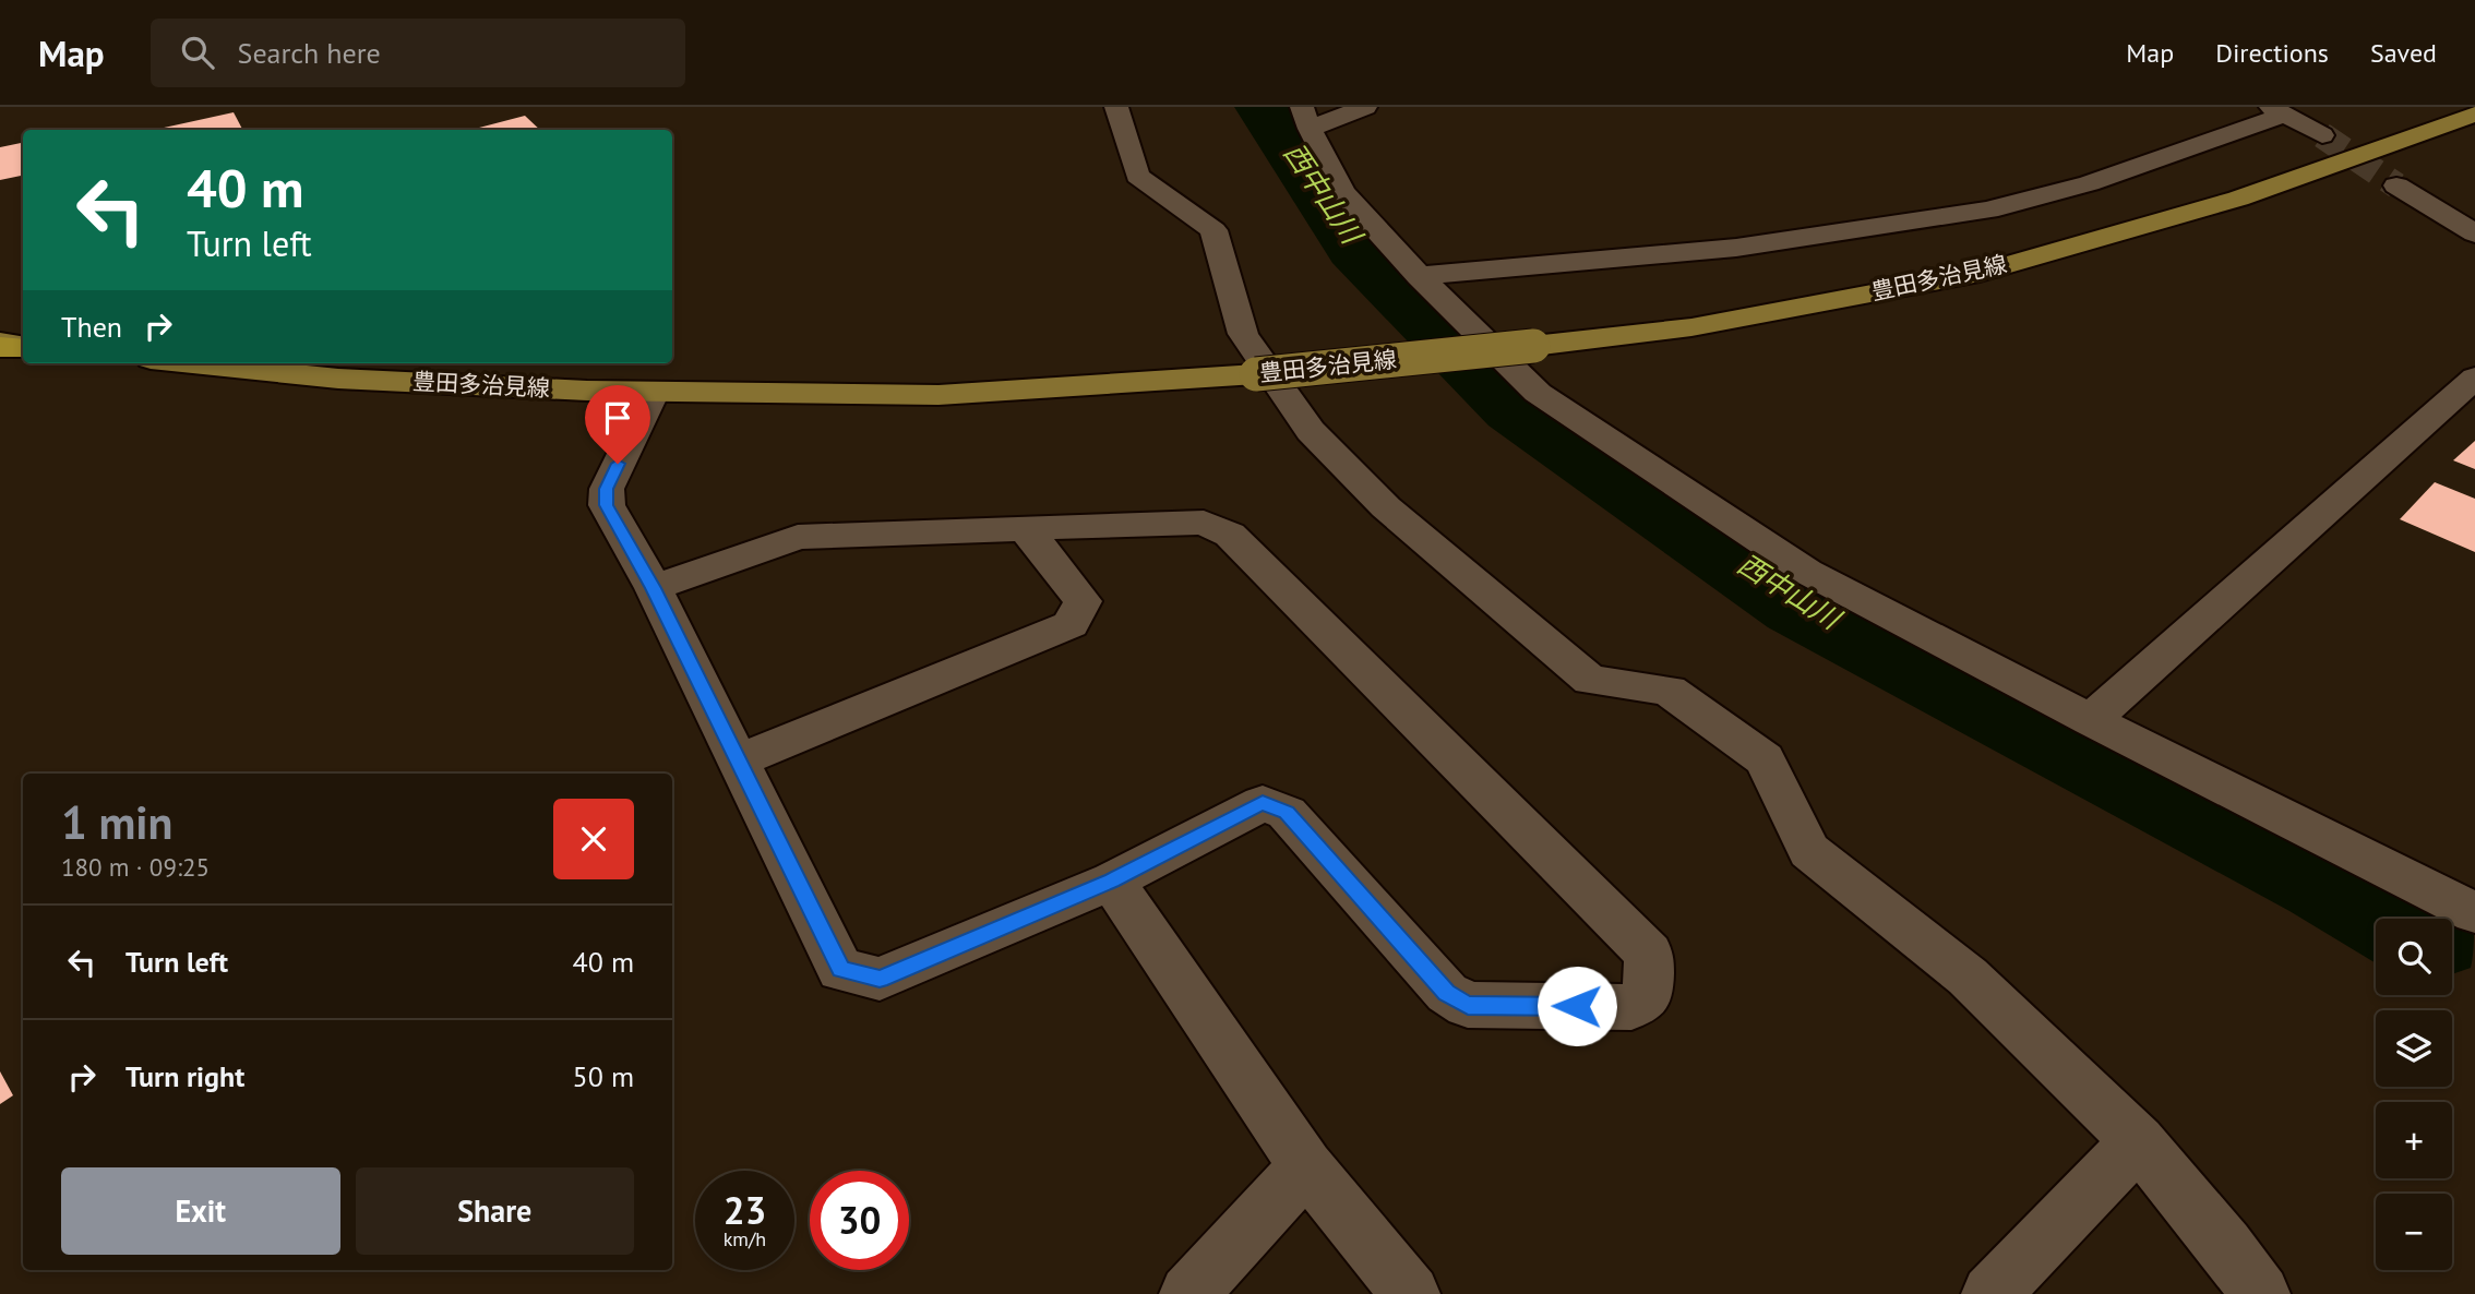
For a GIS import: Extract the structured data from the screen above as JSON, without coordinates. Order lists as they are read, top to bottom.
{
  "streets": {
    "main road": ["豊田多治見線"]
  },
  "water": ["西中山川"],
  "page": {
    "header": "Map",
    "search": "Search here",
    "nav": ["Map", "Directions", "Saved"],
    "turn": ["40 m", "Turn left"],
    "then": "Then",
    "heading": ["1 min", "180 m · 09:25"],
    "list": [
      {
        "name": "Turn left",
        "value": "40 m"
      },
      {
        "name": "Turn right",
        "value": "50 m"
      }
    ],
    "map_buttons": ["+", "−"],
    "buttons": ["Exit", "Share"],
    "speed": "23 km/h",
    "limit": "30"
  }
}
